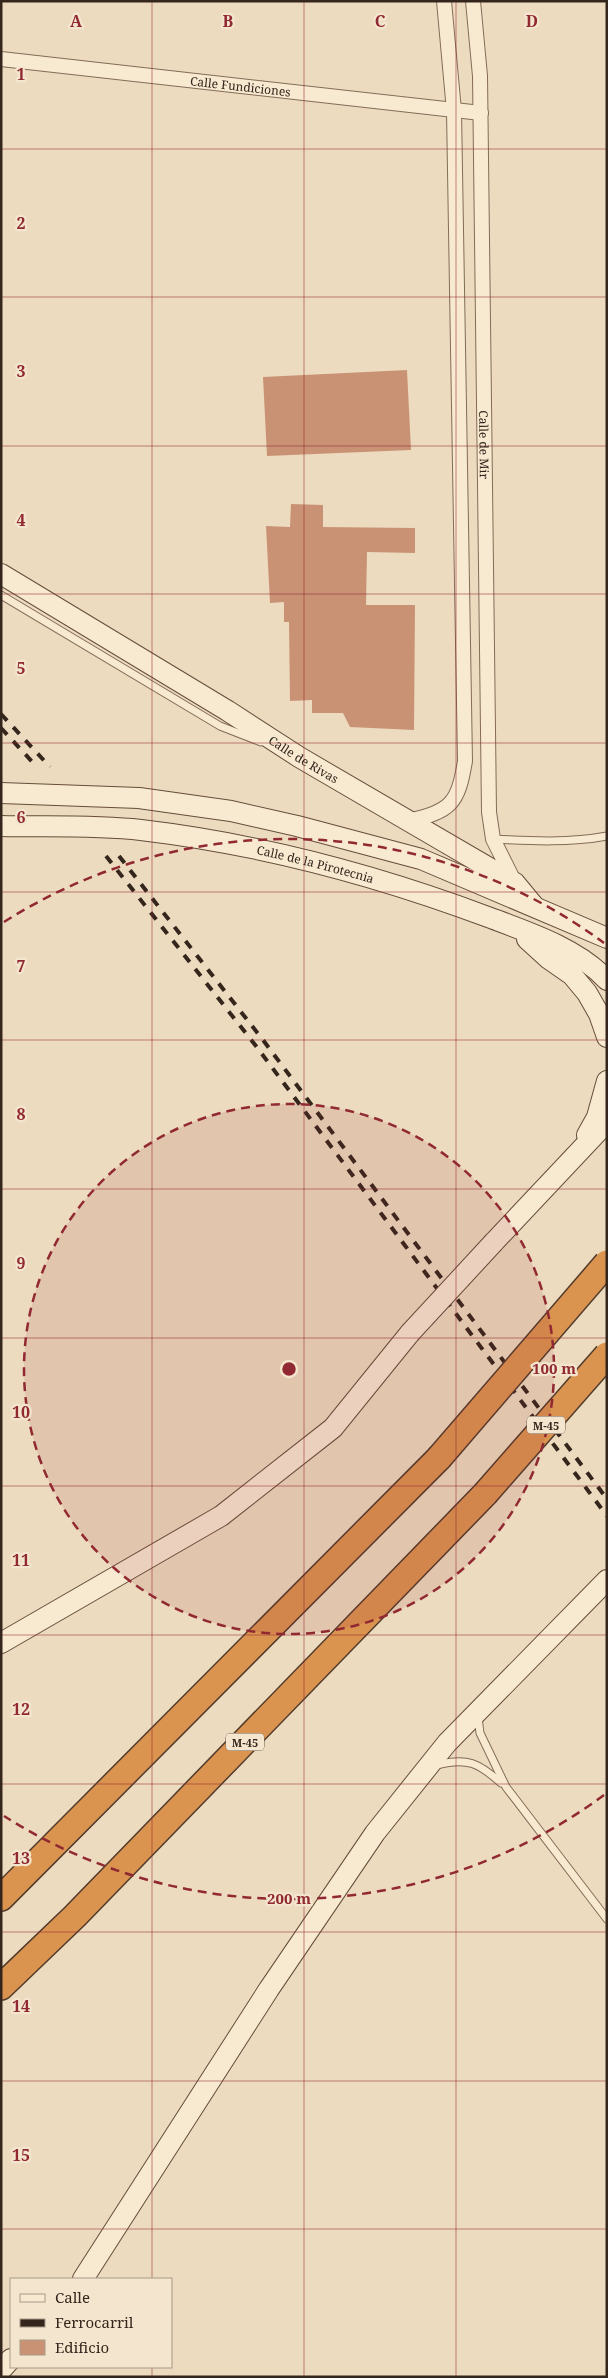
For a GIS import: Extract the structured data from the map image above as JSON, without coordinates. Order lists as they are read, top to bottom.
{
  "streets": {
    "highway": ["M-45"],
    "street": [
      "Calle Fundiciones",
      "Calle de Mir",
      "Calle de Rivas",
      "Calle de la Pirotecnia"
    ]
  },
  "crossings": [
    ["Calle Fundiciones", "Calle de Mir"],
    ["Calle de Mir", "Calle de Rivas"]
  ],
  "legend": ["Calle", "Ferrocarril", "Edificio"],
  "grid": {
    "columns": [
      "A",
      "B",
      "C",
      "D"
    ],
    "rows": [
      "1",
      "2",
      "3",
      "4",
      "5",
      "6",
      "7",
      "8",
      "9",
      "10",
      "11",
      "12",
      "13",
      "14",
      "15"
    ]
  },
  "rings": ["100 m", "200 m"]
}
